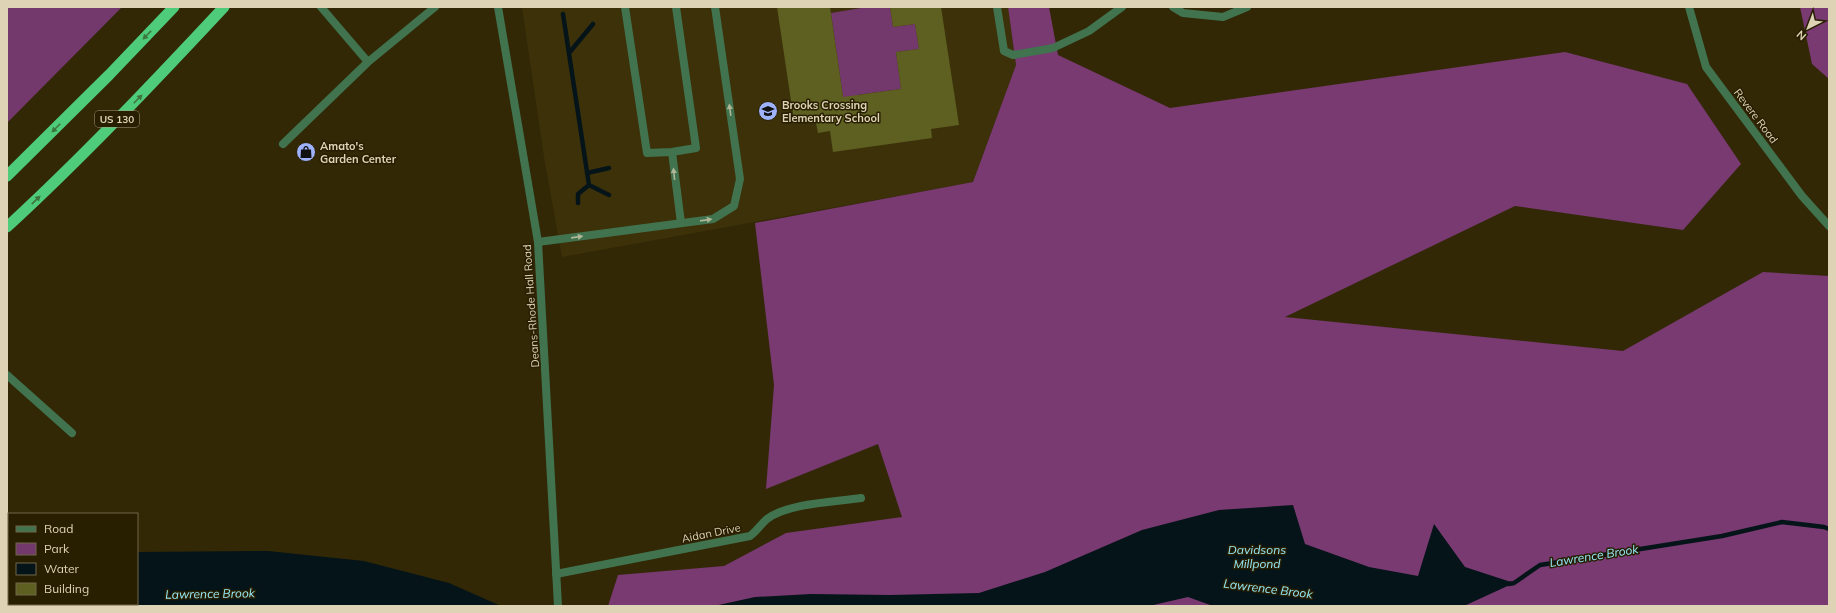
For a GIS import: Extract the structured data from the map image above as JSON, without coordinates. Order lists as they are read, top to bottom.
{
  "streets": {
    "highway": ["US 130"],
    "street": ["Revere Road", "Deans-Rhode Hall Road", "Aidan Drive"]
  },
  "crossings": [
    ["Deans-Rhode Hall Road", "Aidan Drive"]
  ],
  "water": ["Davidsons Millpond", "Lawrence Brook"],
  "places": {
    "school or university": ["Brooks Crossing Elementary School"],
    "shop": ["Amato's Garden Center"]
  },
  "legend": [
    "Road",
    "Park",
    "Water",
    "Building"
  ],
  "north": "bottom left"
}
